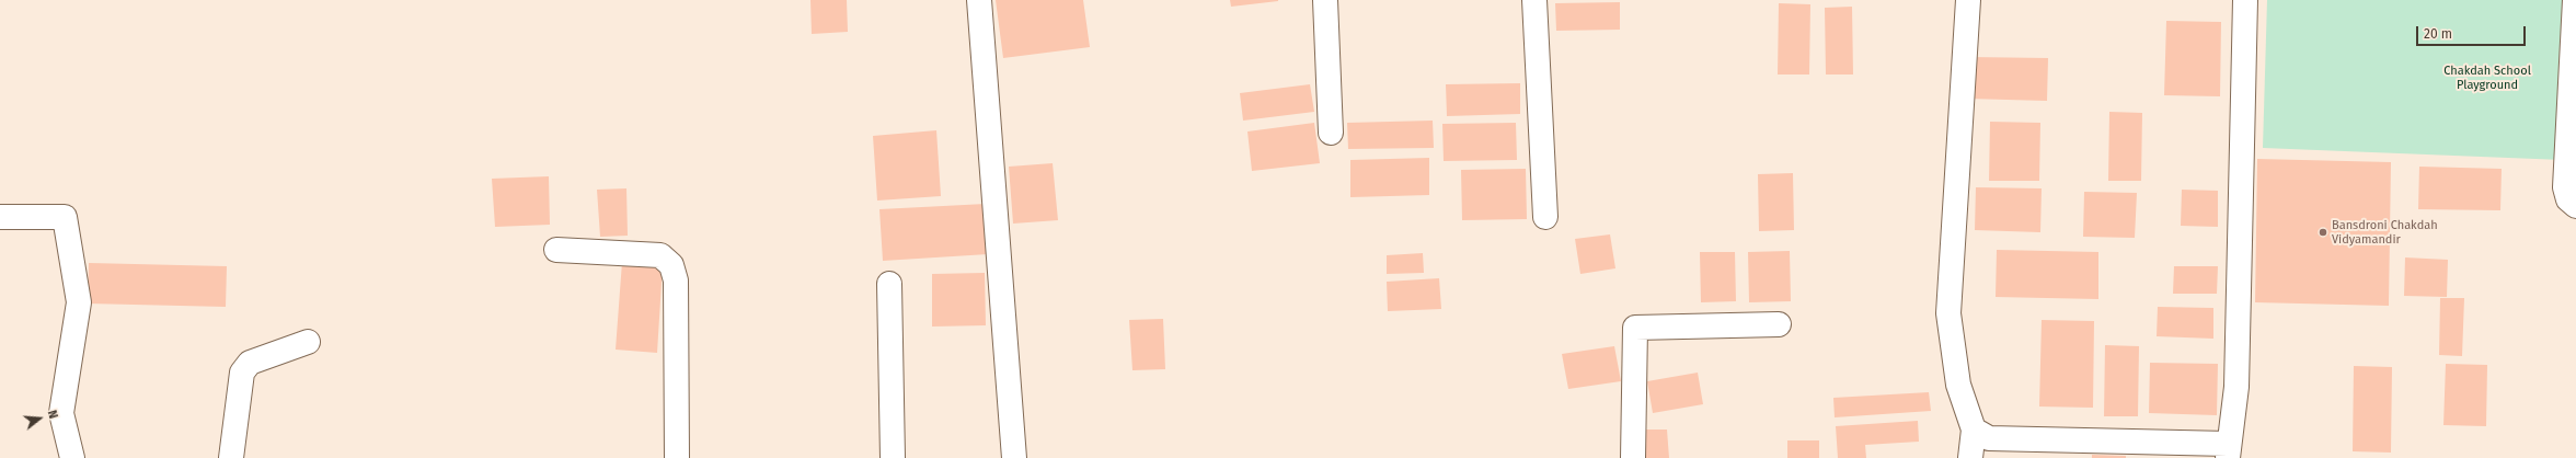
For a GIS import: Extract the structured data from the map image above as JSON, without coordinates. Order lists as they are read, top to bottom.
{
  "parks": ["Chakdah School Playground"],
  "places": ["Bansdroni Chakdah Vidyamandir"],
  "scale_bar": "20 m",
  "north": "right"
}
